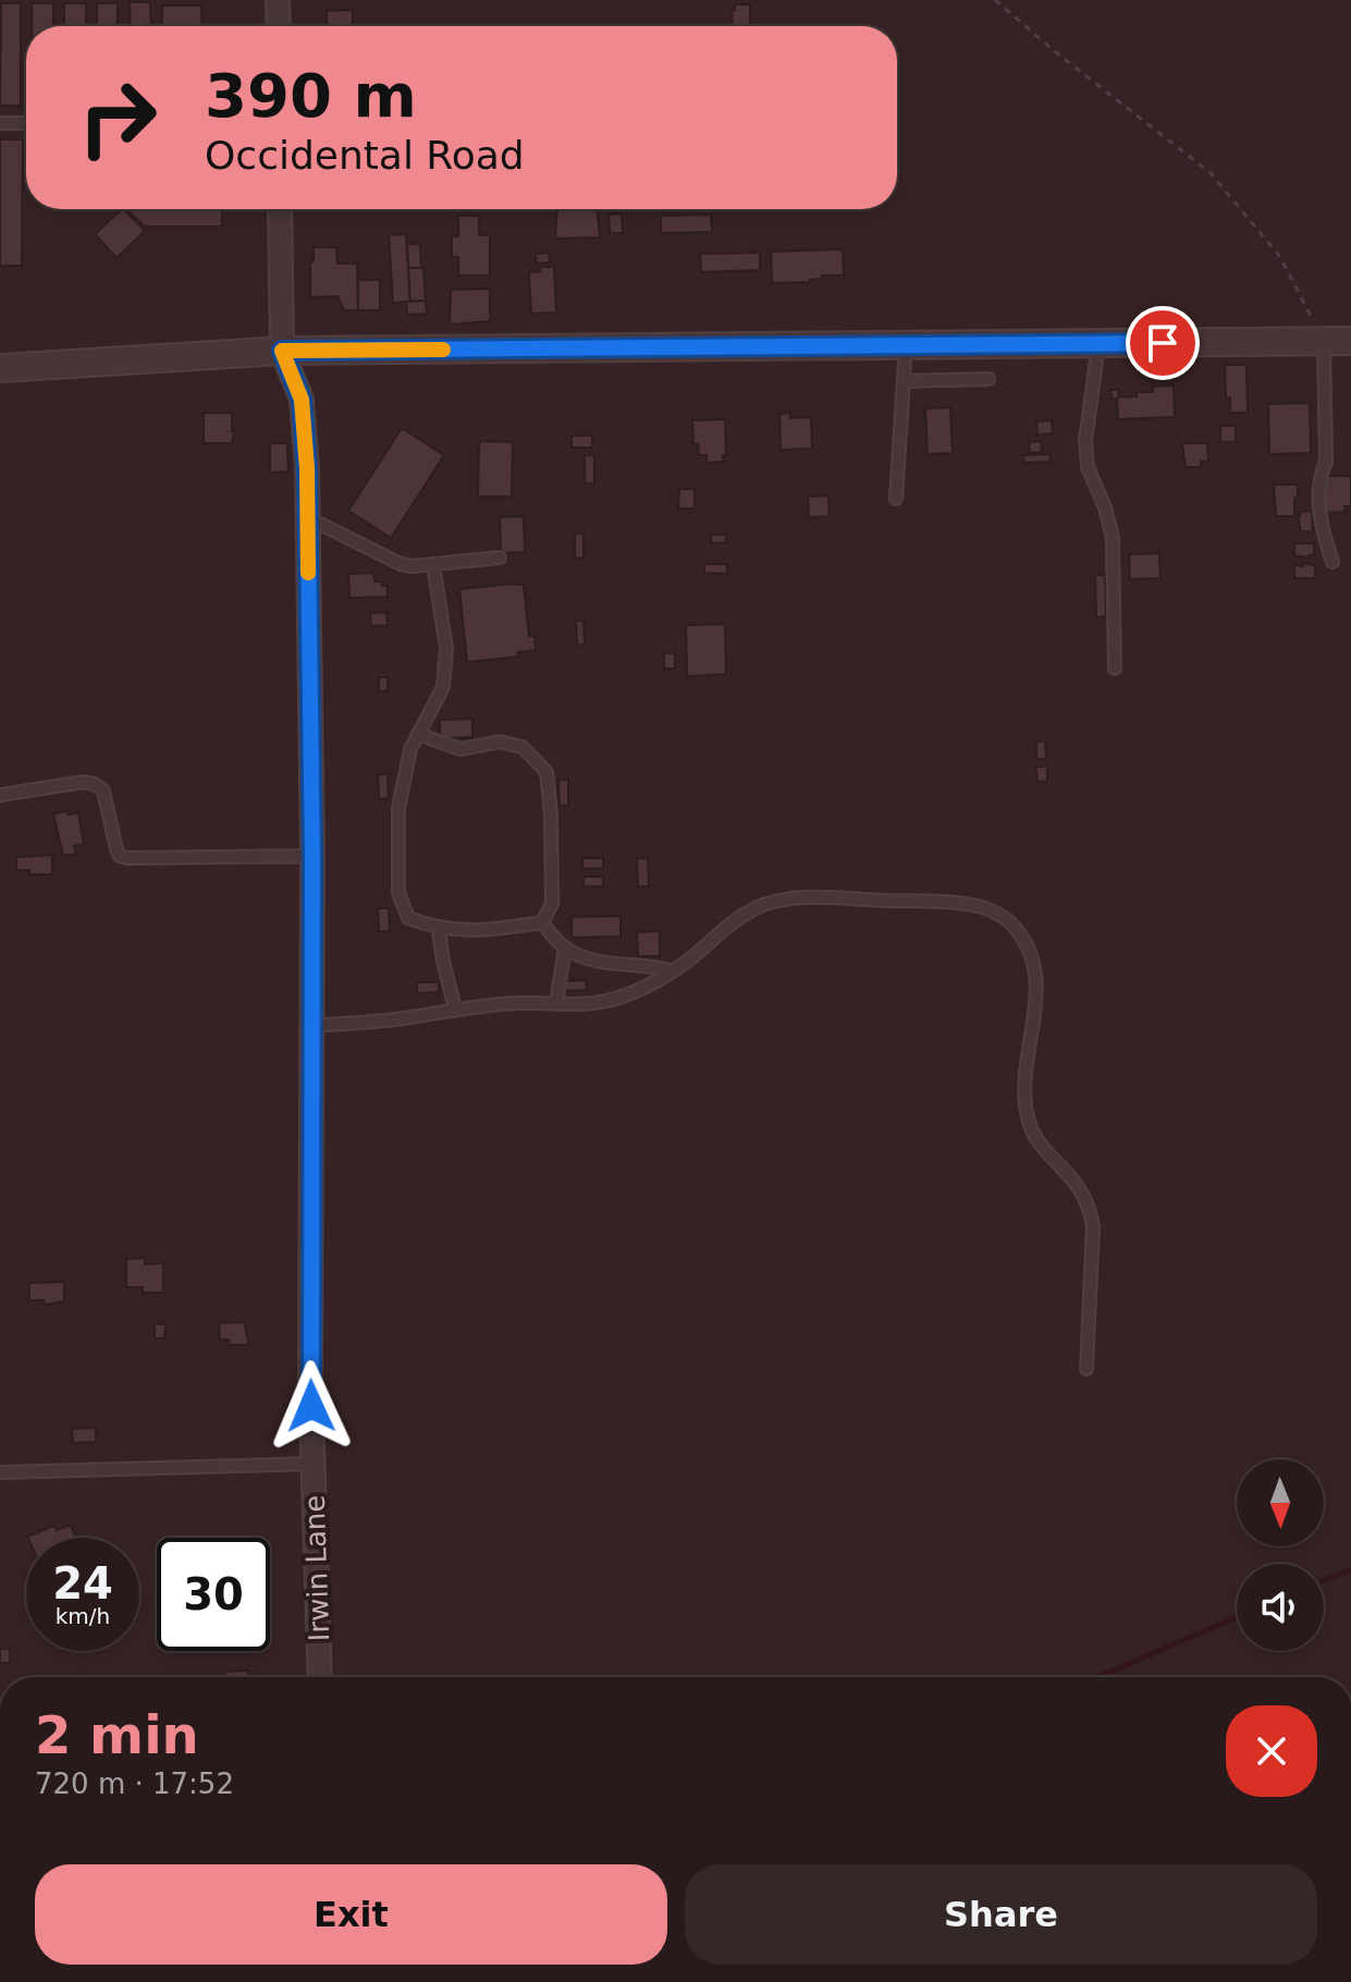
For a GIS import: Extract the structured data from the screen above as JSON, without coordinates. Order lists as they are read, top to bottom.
{
  "streets": {
    "street": ["Irwin Lane"]
  },
  "north": "bottom",
  "page": {
    "turn": ["390 m", "Occidental Road"],
    "speed": "24 km/h",
    "limit": "30",
    "heading": ["2 min", "720 m · 17:52"],
    "buttons": ["Exit", "Share"]
  }
}
